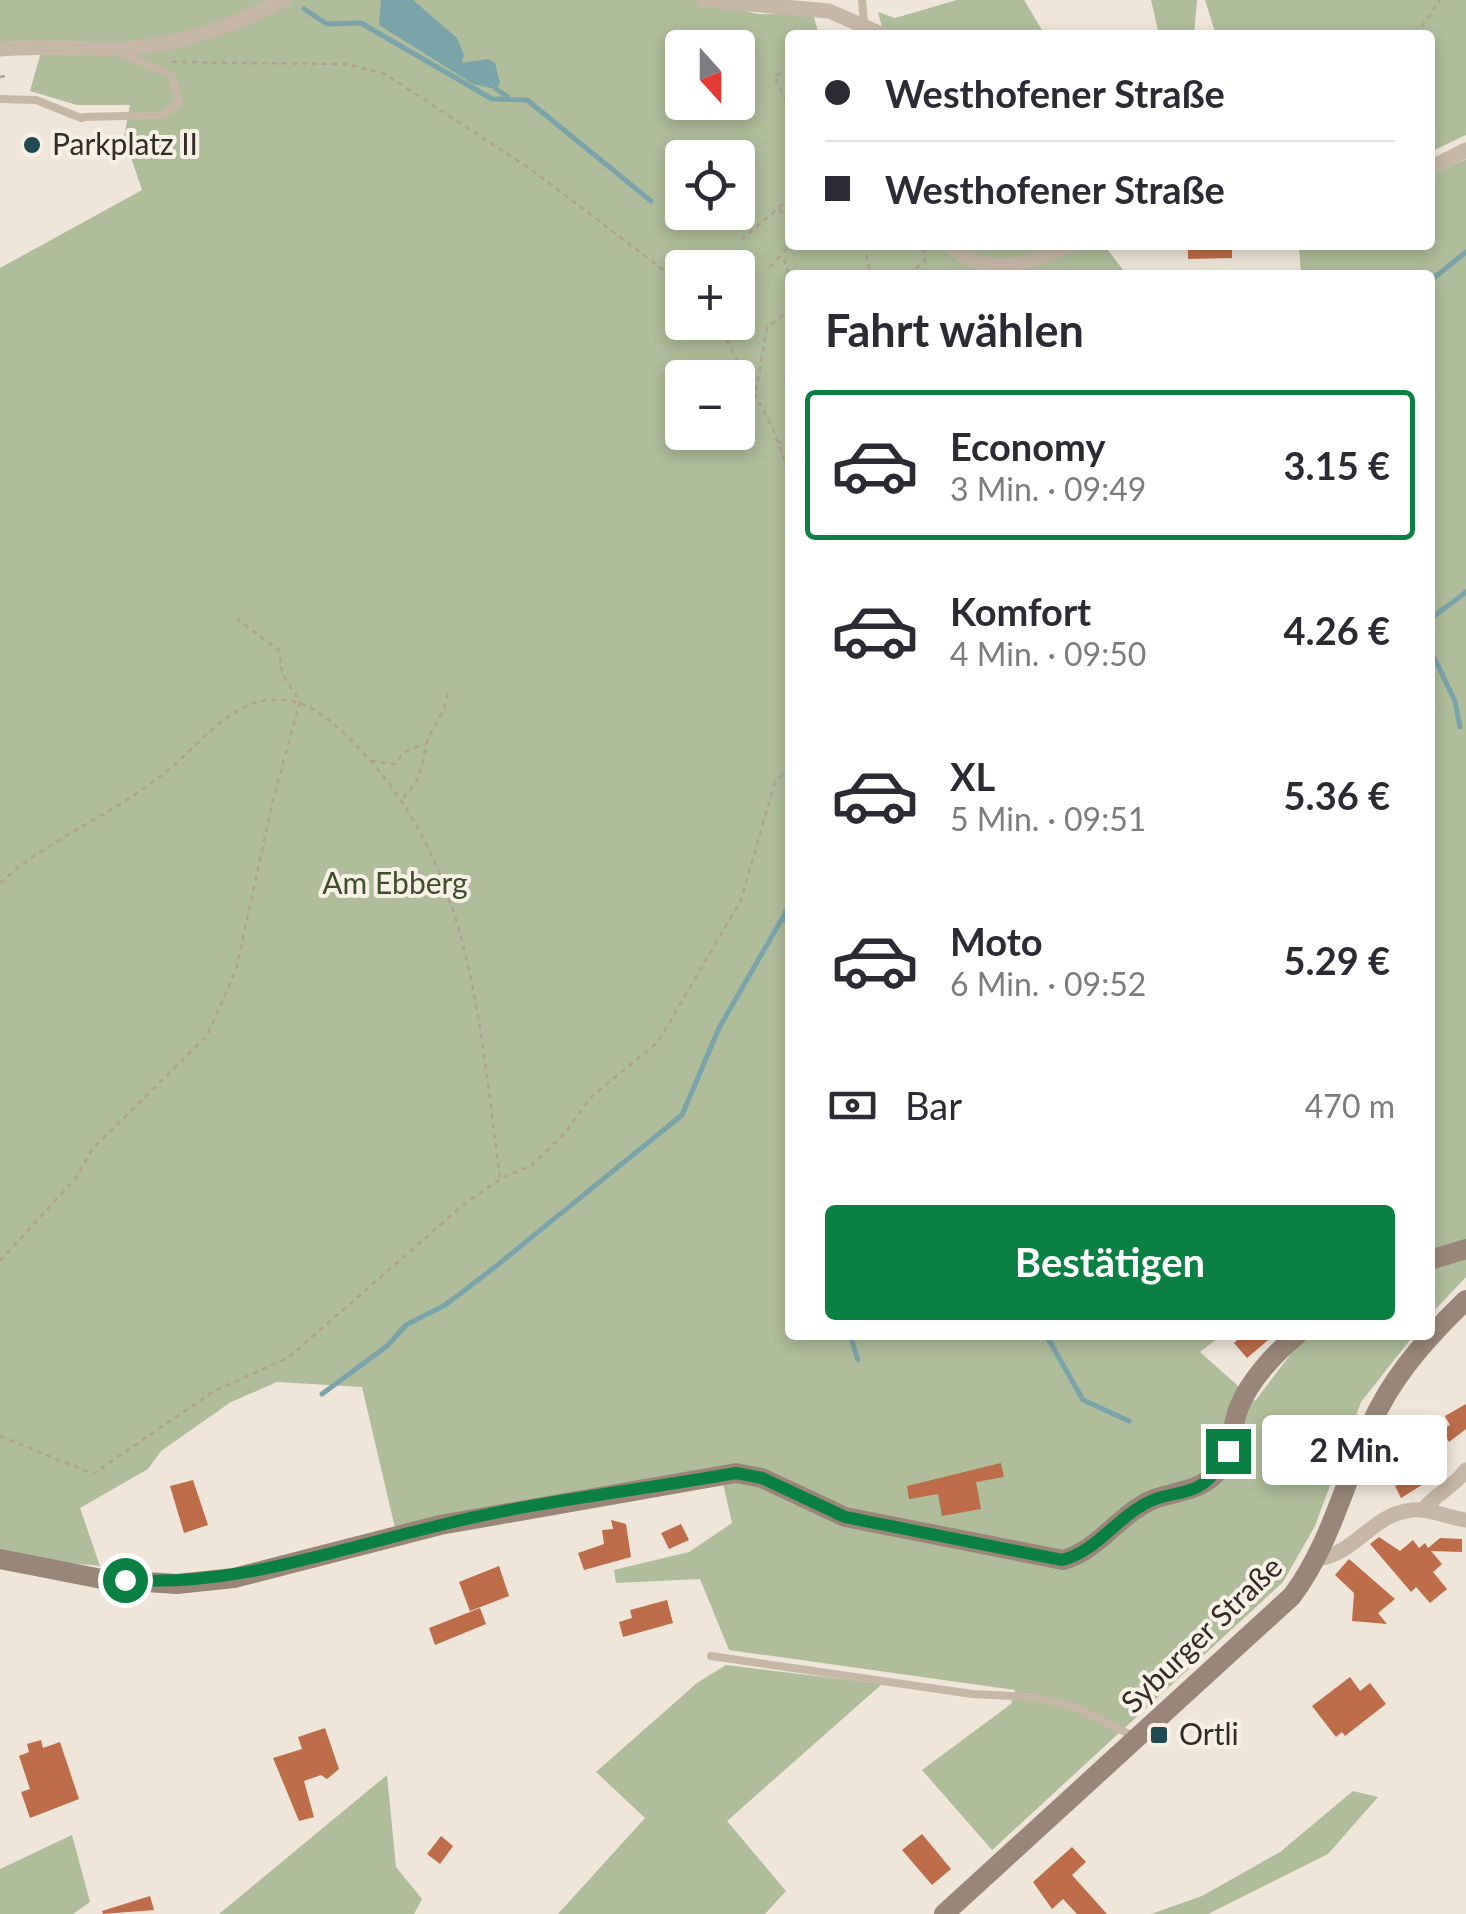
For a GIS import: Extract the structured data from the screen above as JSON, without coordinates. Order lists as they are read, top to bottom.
{
  "streets": {
    "street": ["Syburger Straße"]
  },
  "parks": ["Am Ebberg"],
  "places": {
    "other": ["Parkplatz II"],
    "transit": ["Ortli"]
  },
  "north": "bottom",
  "page": {
    "map_buttons": ["+", "−"],
    "banner": ["Westhofener Straße", "Westhofener Straße"],
    "heading": "Fahrt wählen",
    "list": [
      {
        "name": "Economy",
        "note": "3 Min. · 09:49",
        "value": "3.15 €"
      },
      {
        "name": "Komfort",
        "note": "4 Min. · 09:50",
        "value": "4.26 €"
      },
      {
        "name": "XL",
        "note": "5 Min. · 09:51",
        "value": "5.36 €"
      },
      {
        "name": "Moto",
        "note": "6 Min. · 09:52",
        "value": "5.29 €"
      }
    ],
    "pay": ["Bar", "470 m"],
    "buttons": "Bestätigen",
    "bubble": "2 Min."
  }
}
